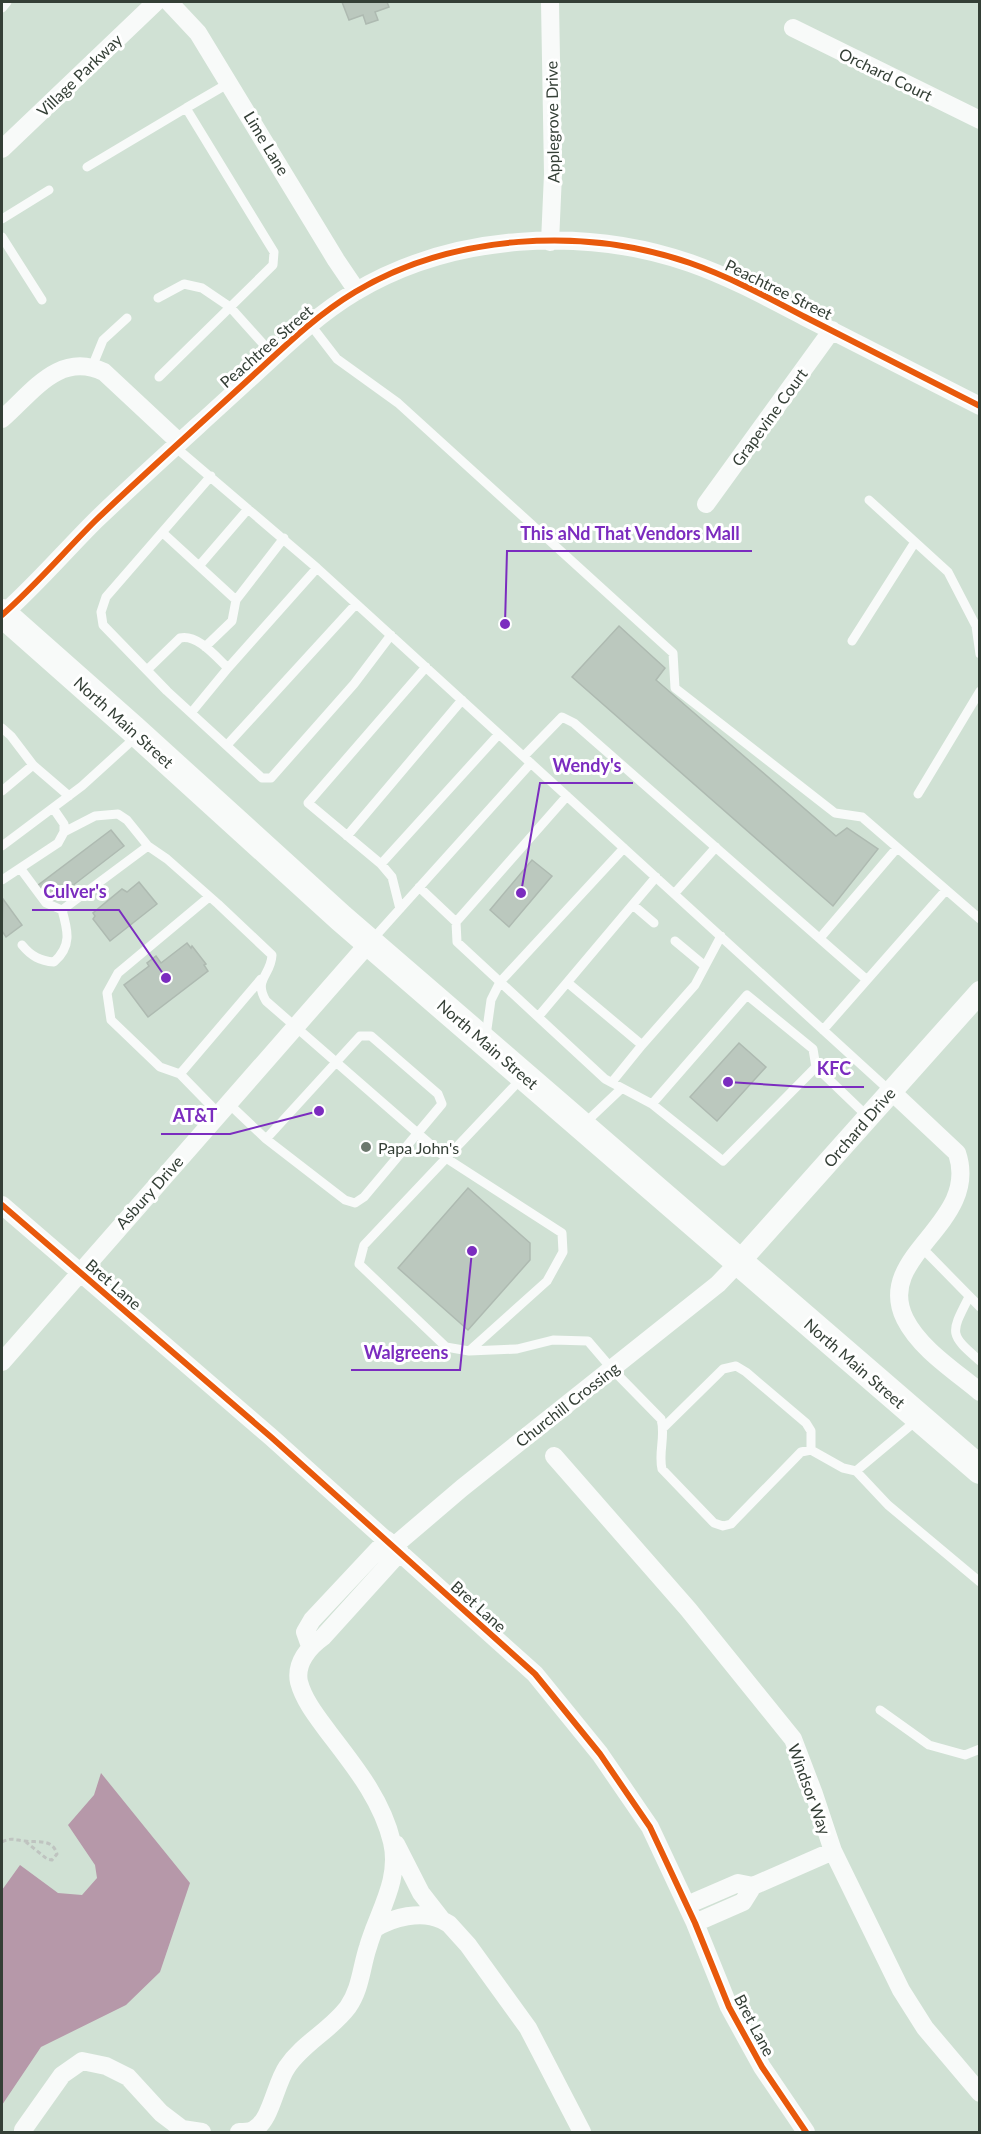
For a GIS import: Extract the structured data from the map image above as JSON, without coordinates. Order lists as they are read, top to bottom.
{
  "streets": {
    "main road": ["North Main Street"],
    "street": [
      "Orchard Court",
      "Village Parkway",
      "Applegrove Drive",
      "Lime Lane",
      "Peachtree Street",
      "Grapevine Court",
      "Orchard Drive",
      "Asbury Drive",
      "Bret Lane",
      "Churchill Crossing",
      "Windsor Way"
    ]
  },
  "crossings": [
    ["Applegrove Drive", "Peachtree Street"],
    ["Lime Lane", "Peachtree Street"],
    ["Peachtree Street", "Grapevine Court"],
    ["Peachtree Street", "North Main Street"],
    ["North Main Street", "Orchard Drive"],
    ["North Main Street", "Asbury Drive"],
    ["North Main Street", "Churchill Crossing"],
    ["Orchard Drive", "Churchill Crossing"],
    ["Asbury Drive", "Bret Lane"],
    ["Bret Lane", "Churchill Crossing"]
  ],
  "places": [
    "This aNd That Vendors Mall",
    "Wendy's",
    "Culver's",
    "KFC",
    "AT&T",
    "Papa John's",
    "Walgreens"
  ]
}
